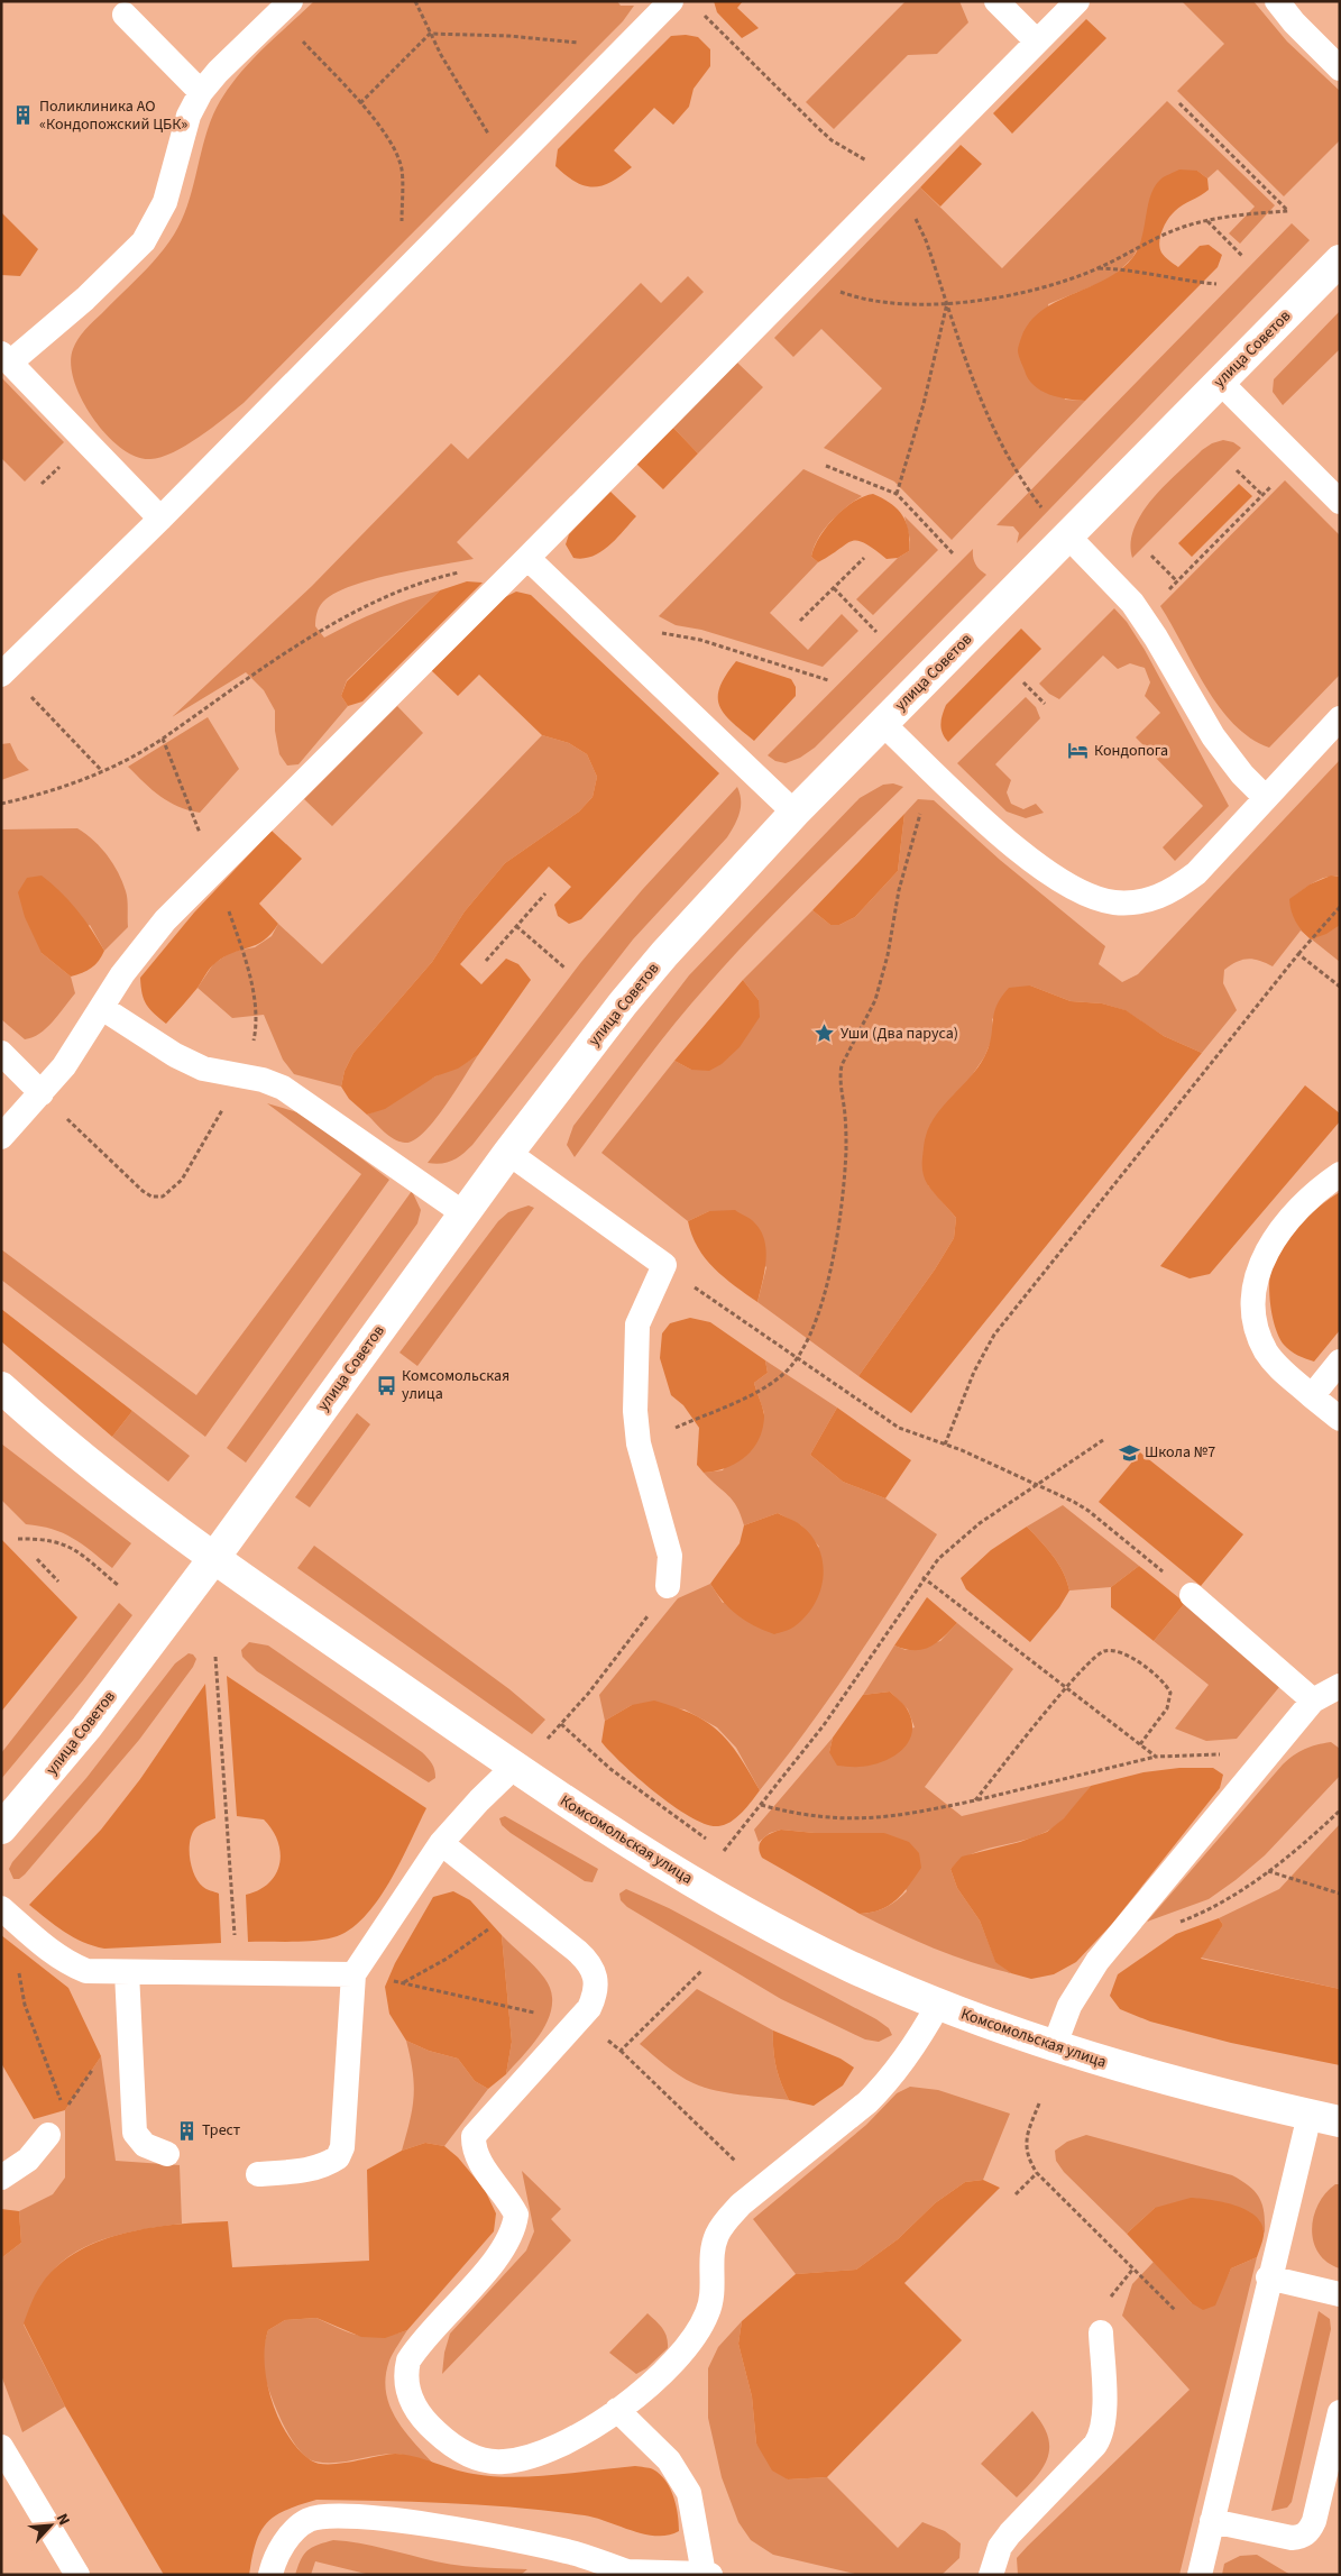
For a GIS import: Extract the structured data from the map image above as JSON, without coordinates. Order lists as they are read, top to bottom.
{
  "streets": {
    "street": ["улица Советов", "Комсомольская улица"]
  },
  "crossings": [
    ["улица Советов", "Комсомольская улица"]
  ],
  "places": {
    "building": ["Поликлиника АО «Кондопожский ЦБК»", "Трест"],
    "hotel": ["Кондопога"],
    "place": ["Уши (Два паруса)"],
    "bus stop": ["Комсомольская улица"],
    "school or university": ["Школа №7"]
  },
  "north": "top right"
}
